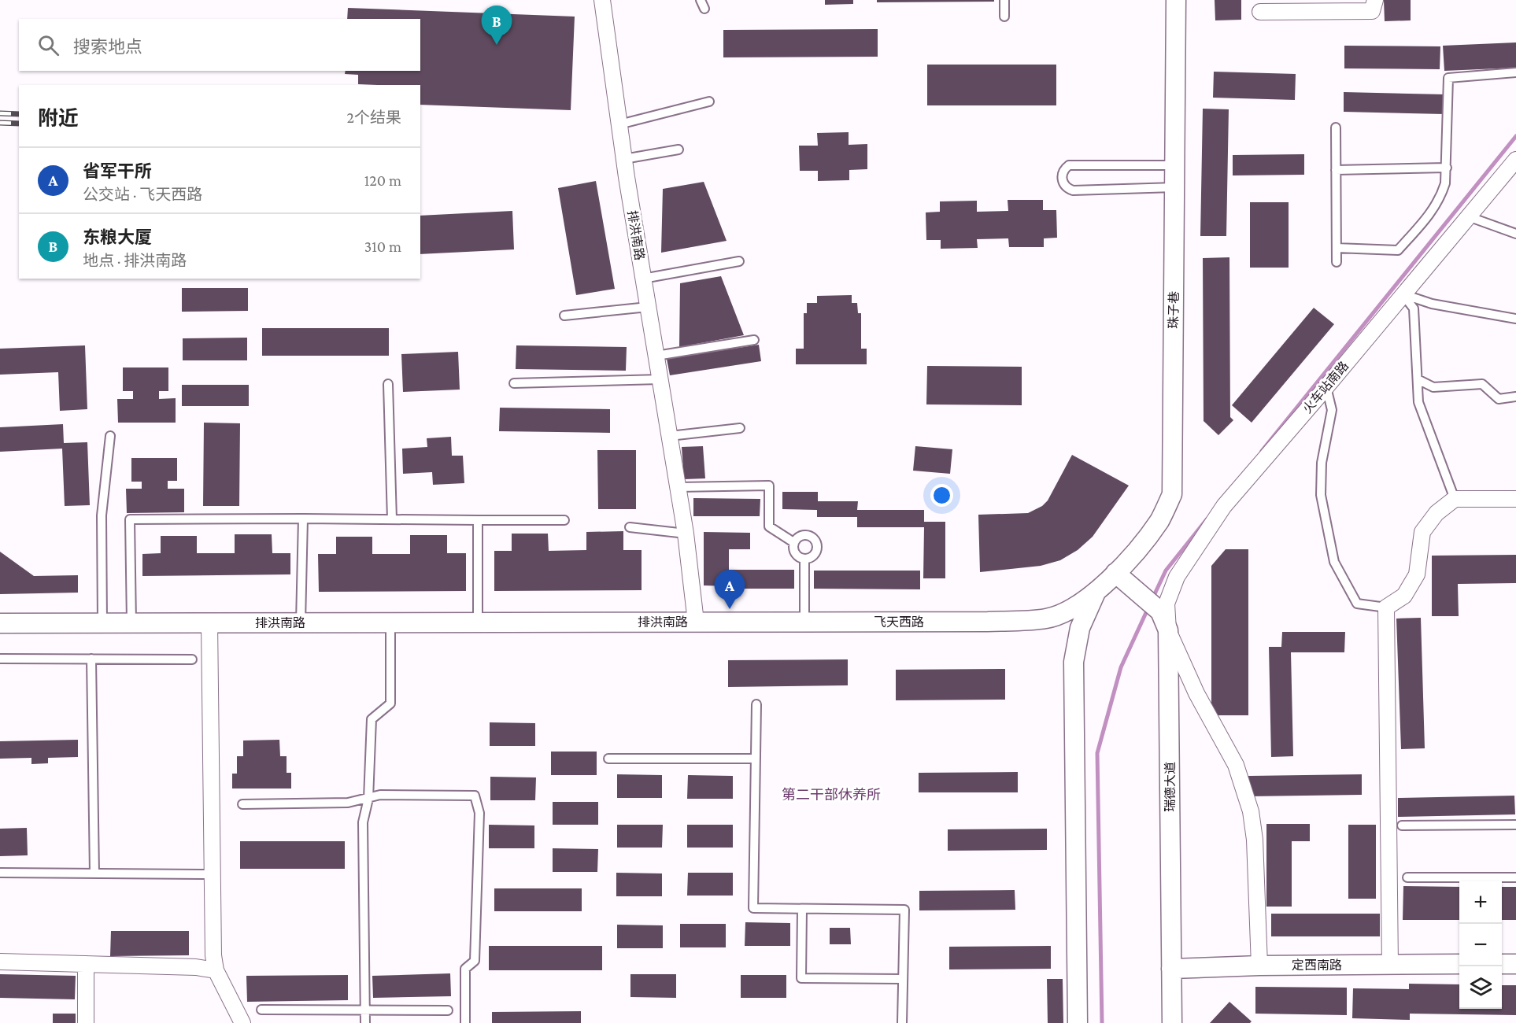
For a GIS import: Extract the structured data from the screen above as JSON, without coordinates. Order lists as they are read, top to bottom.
{
  "streets": {
    "street": [
      "排洪南路",
      "珠子巷",
      "火车站南路",
      "飞天西路",
      "瑞德大道",
      "定西南路"
    ]
  },
  "crossings": [
    ["排洪南路", "飞天西路"],
    ["珠子巷", "飞天西路"],
    ["珠子巷", "瑞德大道"],
    ["火车站南路", "瑞德大道"],
    ["瑞德大道", "定西南路"]
  ],
  "districts": ["第二干部休养所"],
  "page": {
    "pins": ["B", "A"],
    "search": "搜索地点",
    "heading": ["附近", "2个结果"],
    "list": [
      {
        "mark": "A",
        "name": "省军干所",
        "note": "公交站 · 飞天西路",
        "value": "120 m"
      },
      {
        "mark": "B",
        "name": "东粮大厦",
        "note": "地点 · 排洪南路",
        "value": "310 m"
      }
    ],
    "map_buttons": ["+", "−"]
  }
}
